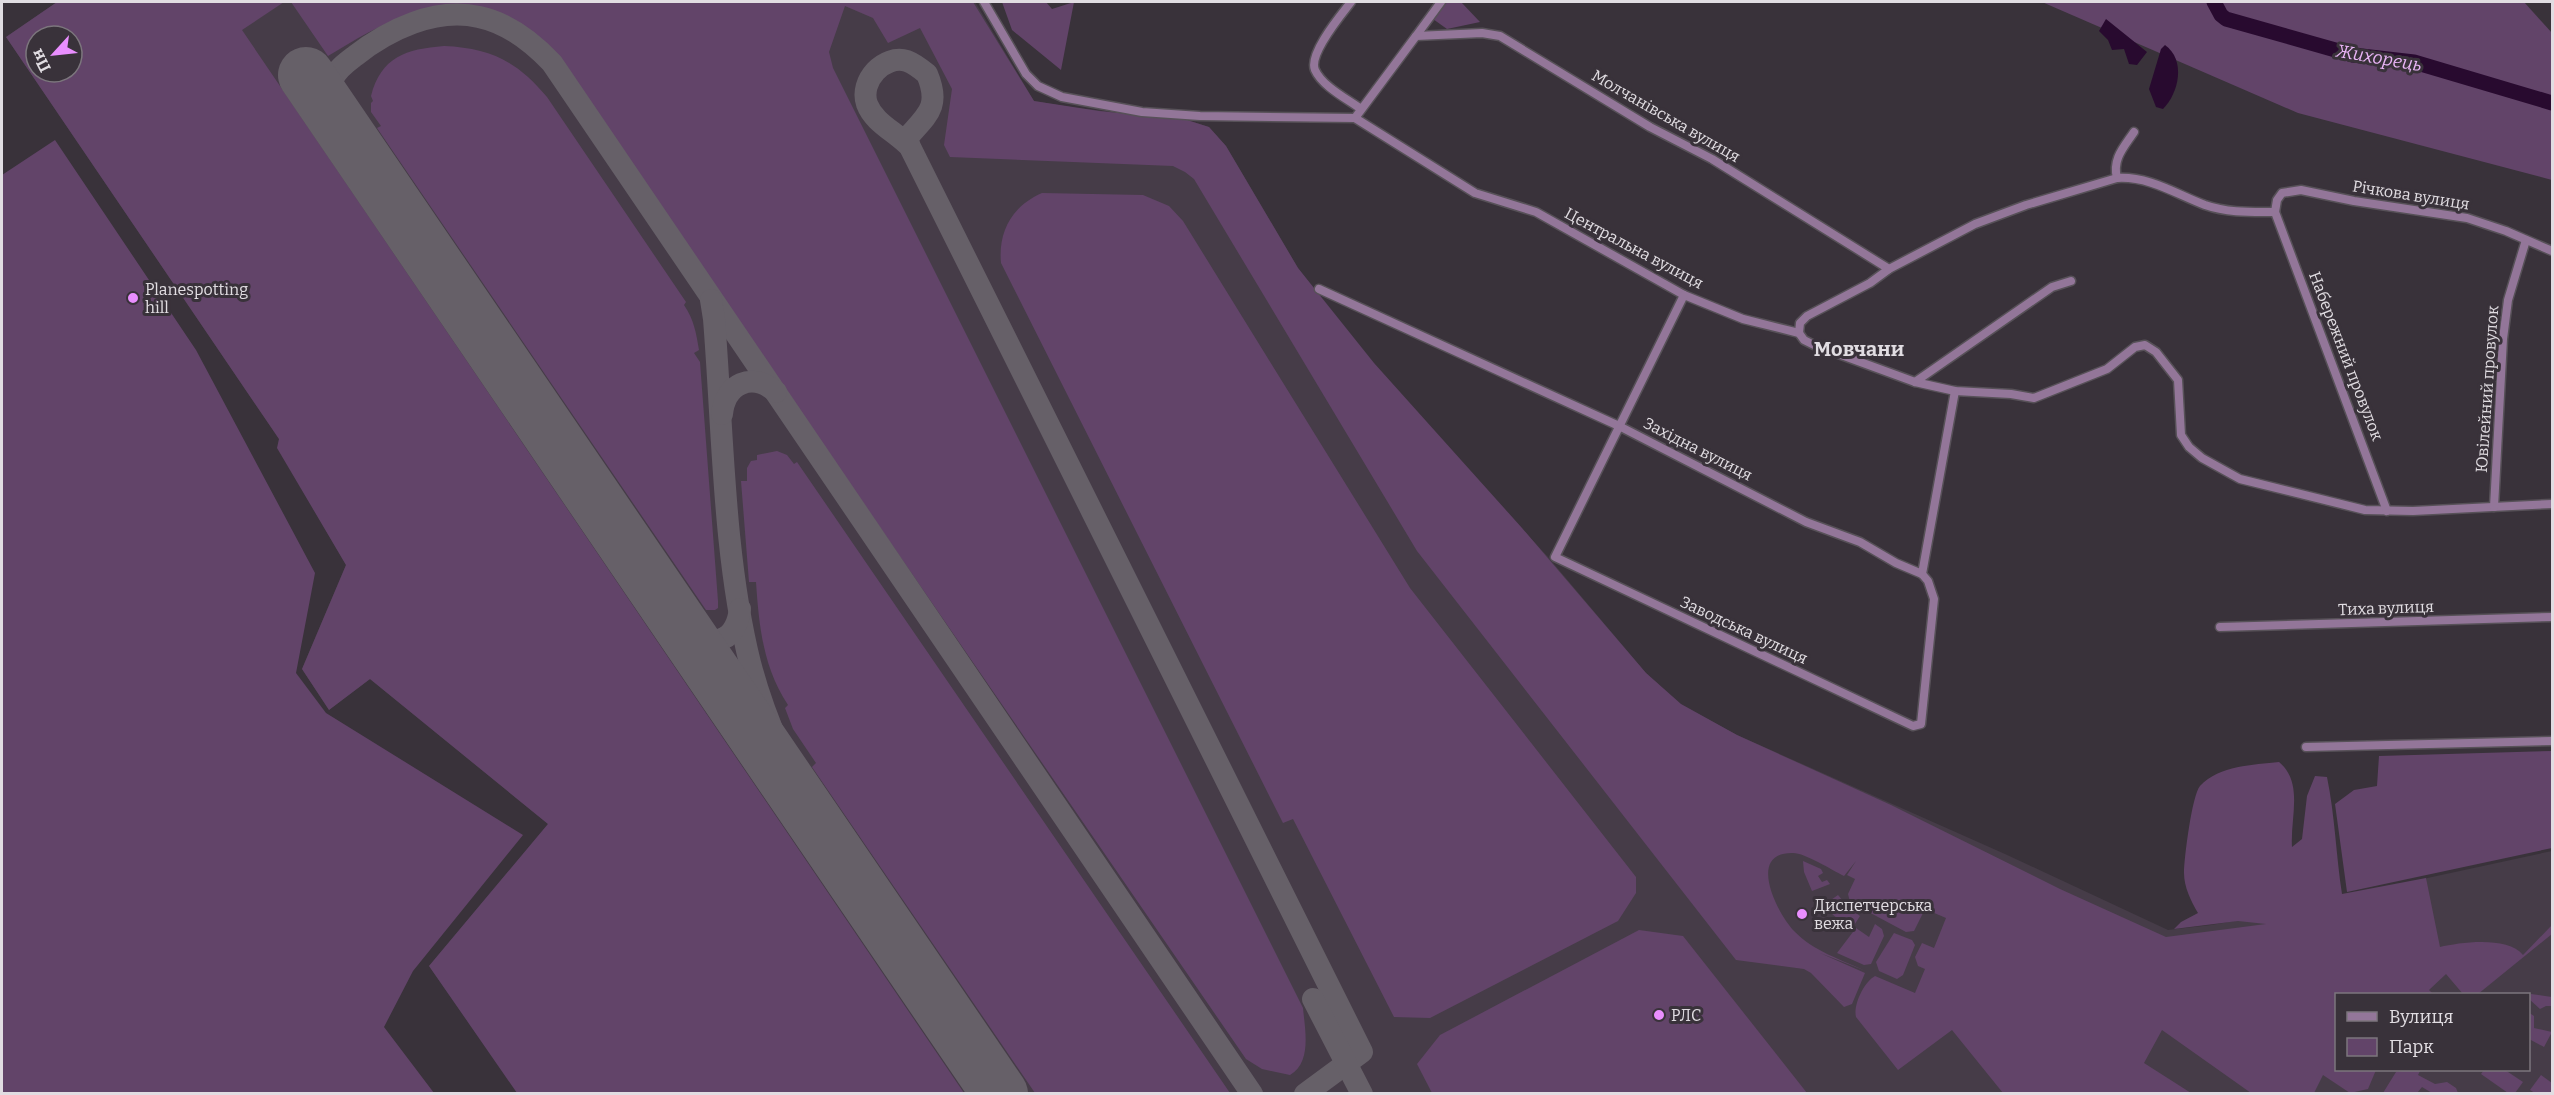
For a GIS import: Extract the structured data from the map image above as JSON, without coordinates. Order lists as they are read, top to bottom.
{
  "streets": {
    "street": [
      "Молчанівська вулиця",
      "Річкова вулиця",
      "Центральна вулиця",
      "Набережний провулок",
      "Ювілейний провулок",
      "Західна вулиця",
      "Тиха вулиця",
      "Заводська вулиця"
    ]
  },
  "crossings": [
    ["Річкова вулиця", "Набережний провулок"],
    ["Річкова вулиця", "Ювілейний провулок"],
    ["Центральна вулиця", "Набережний провулок"],
    ["Західна вулиця", "Заводська вулиця"]
  ],
  "districts": ["Мовчани"],
  "water": ["Жихорець"],
  "places": ["Planespotting hill", "Диспетчерська вежа", "РЛС"],
  "legend": ["Вулиця", "Парк"],
  "north": "bottom left"
}
